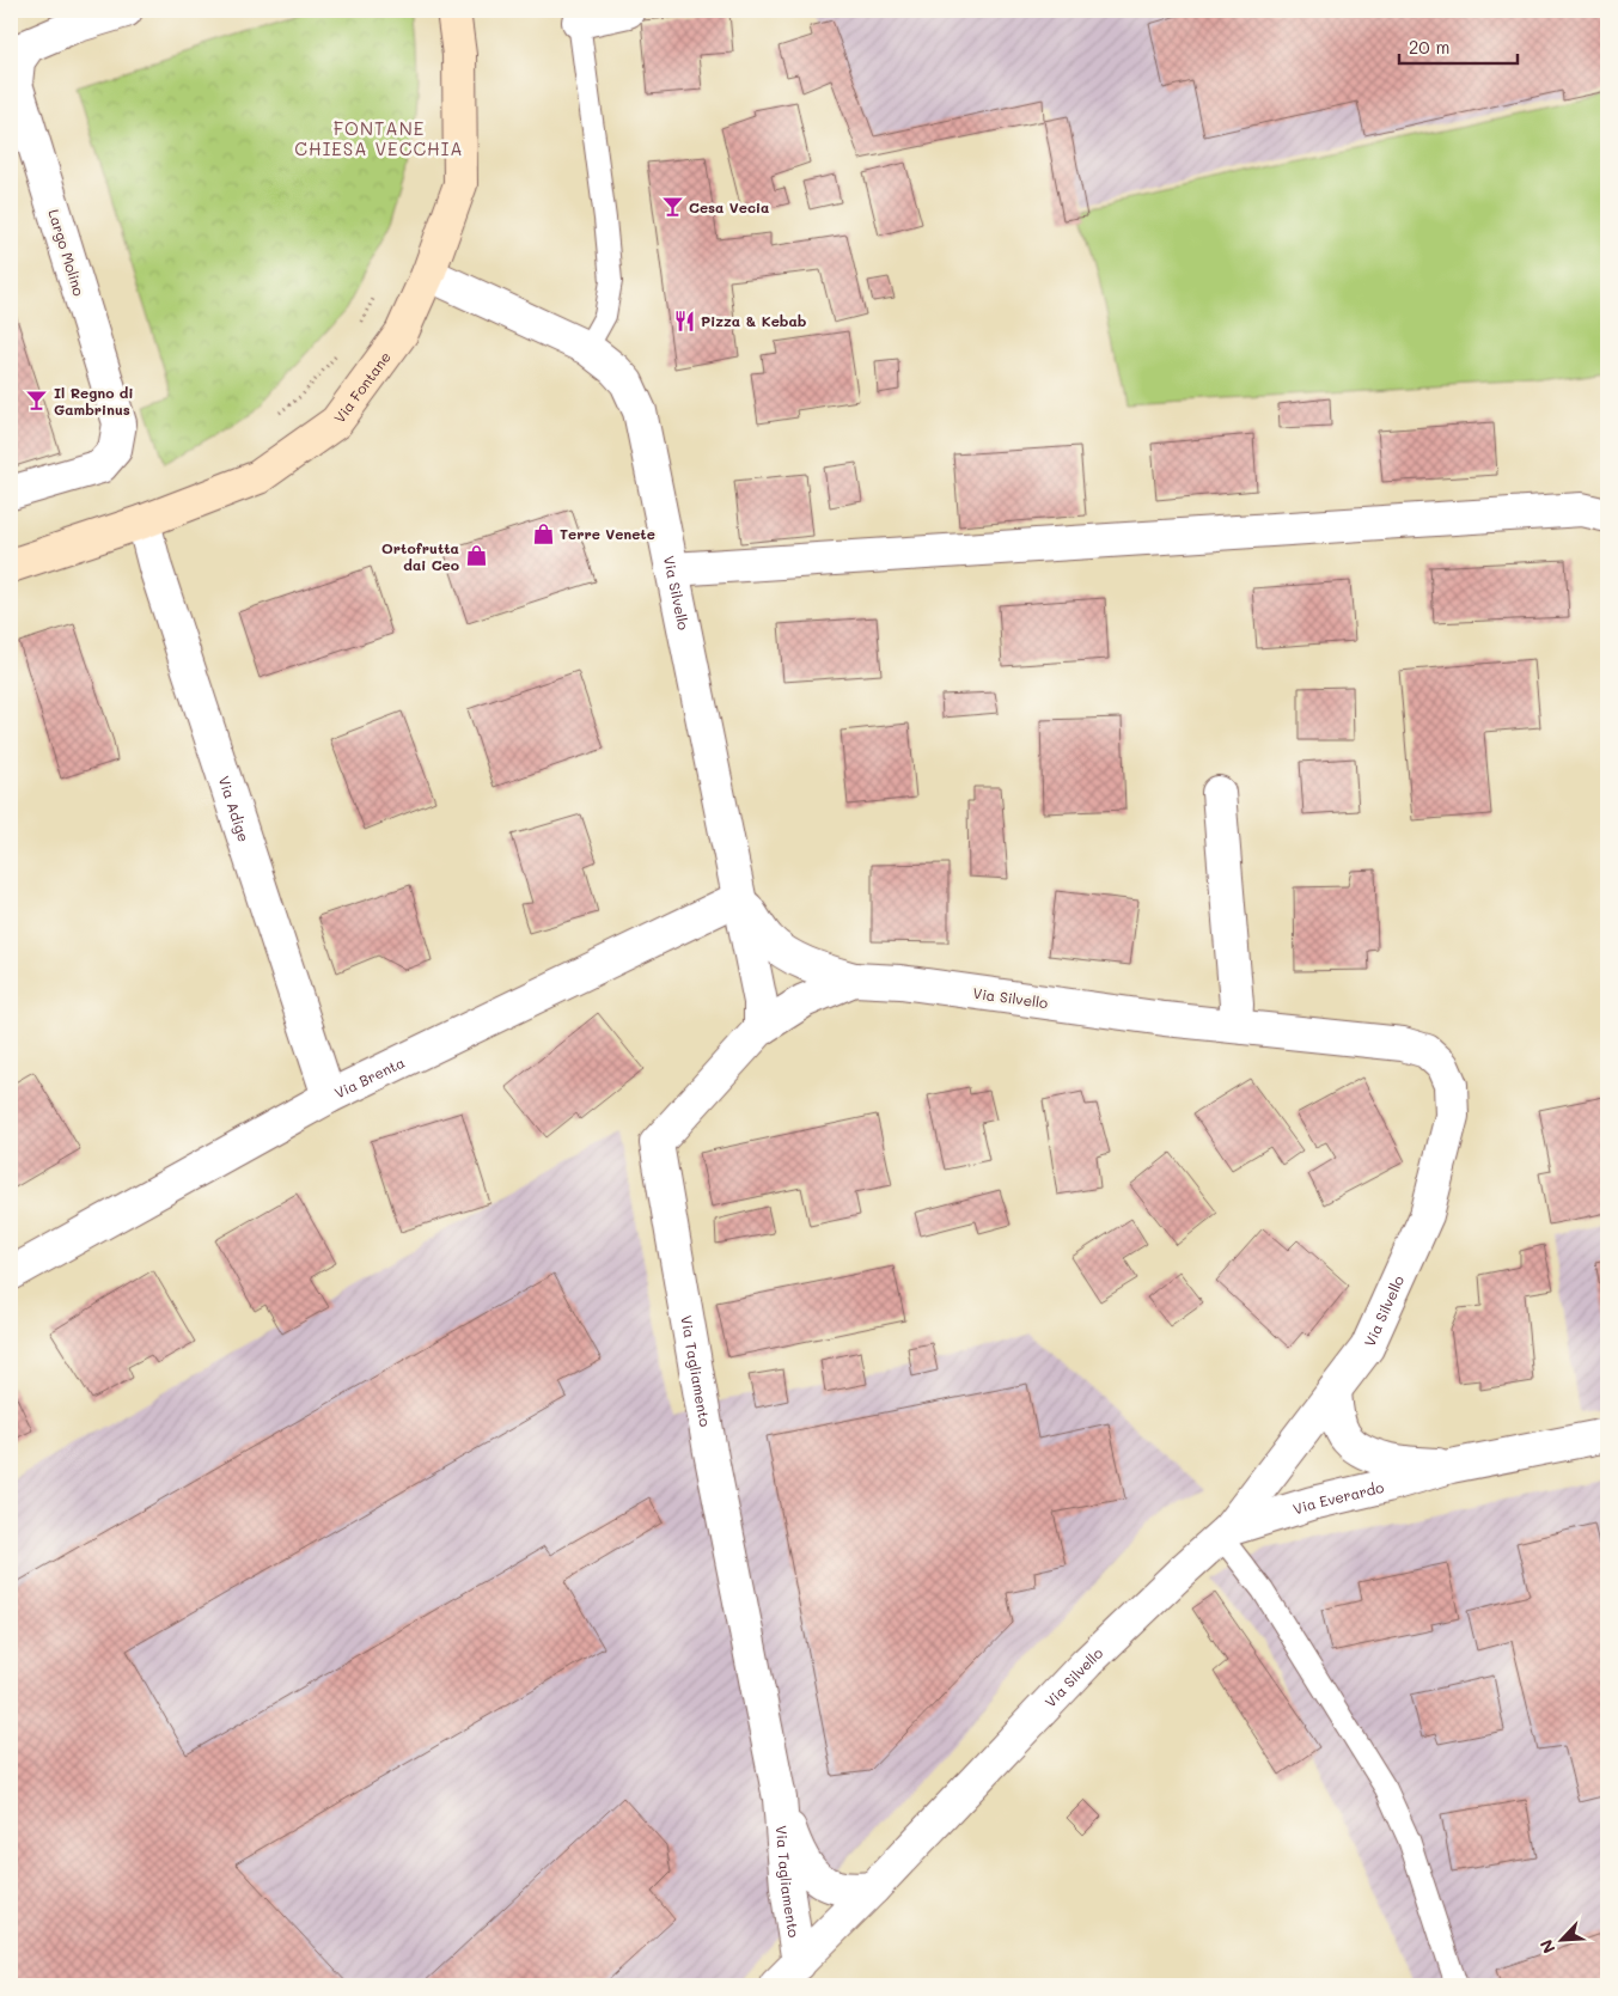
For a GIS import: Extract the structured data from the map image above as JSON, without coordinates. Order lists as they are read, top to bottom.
{
  "streets": {
    "street": [
      "Largo Molino",
      "Via Fontane",
      "Via Silvello",
      "Via Adige",
      "Via Brenta",
      "Via Tagliamento",
      "Via Everardo"
    ]
  },
  "crossings": [
    ["Via Fontane", "Via Silvello"],
    ["Via Fontane", "Via Adige"],
    ["Via Silvello", "Via Brenta"],
    ["Via Silvello", "Via Tagliamento"],
    ["Via Silvello", "Via Everardo"],
    ["Via Adige", "Via Brenta"]
  ],
  "districts": ["FONTANE CHIESA VECCHIA"],
  "places": {
    "bar": ["Cesa Vecia", "Il Regno di Gambrinus"],
    "restaurant": ["Pizza & Kebab"],
    "shop": ["Terre Venete", "Ortofrutta dai Ceo"]
  },
  "scale_bar": "20 m",
  "north": "bottom left"
}
